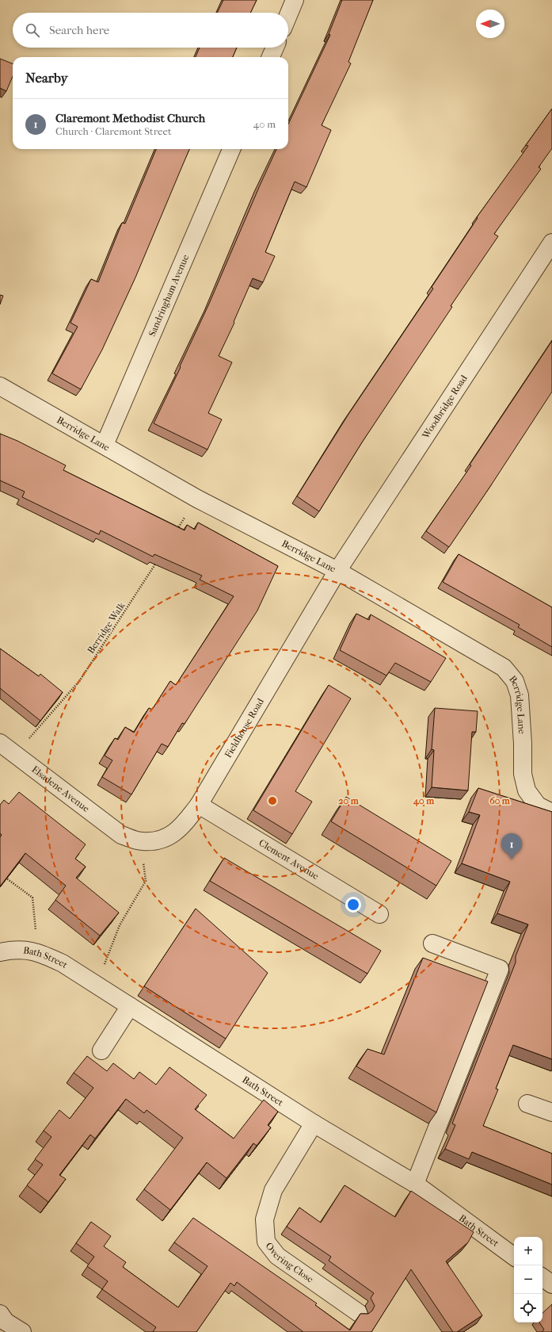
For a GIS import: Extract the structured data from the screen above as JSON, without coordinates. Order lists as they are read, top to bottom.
{
  "streets": {
    "street": [
      "Sandringham Avenue",
      "Woodbridge Road",
      "Berridge Lane",
      "Fieldhouse Road",
      "Elsadene Avenue",
      "Clement Avenue",
      "Bath Street",
      "Overing Close"
    ],
    "path": ["Berridge Walk"]
  },
  "crossings": [
    ["Sandringham Avenue", "Berridge Lane"],
    ["Woodbridge Road", "Berridge Lane"],
    ["Woodbridge Road", "Fieldhouse Road"],
    ["Berridge Lane", "Fieldhouse Road"],
    ["Berridge Walk", "Elsadene Avenue"],
    ["Fieldhouse Road", "Elsadene Avenue"],
    ["Fieldhouse Road", "Clement Avenue"],
    ["Bath Street", "Overing Close"]
  ],
  "north": "left",
  "page": {
    "search": "Search here",
    "heading": "Nearby",
    "list": [
      {
        "mark": "1",
        "name": "Claremont Methodist Church",
        "note": "Church · Claremont Street",
        "value": "40 m"
      }
    ],
    "pins": "1",
    "map_buttons": ["+", "−"]
  },
  "rings": ["20 m", "40 m", "60 m"]
}
